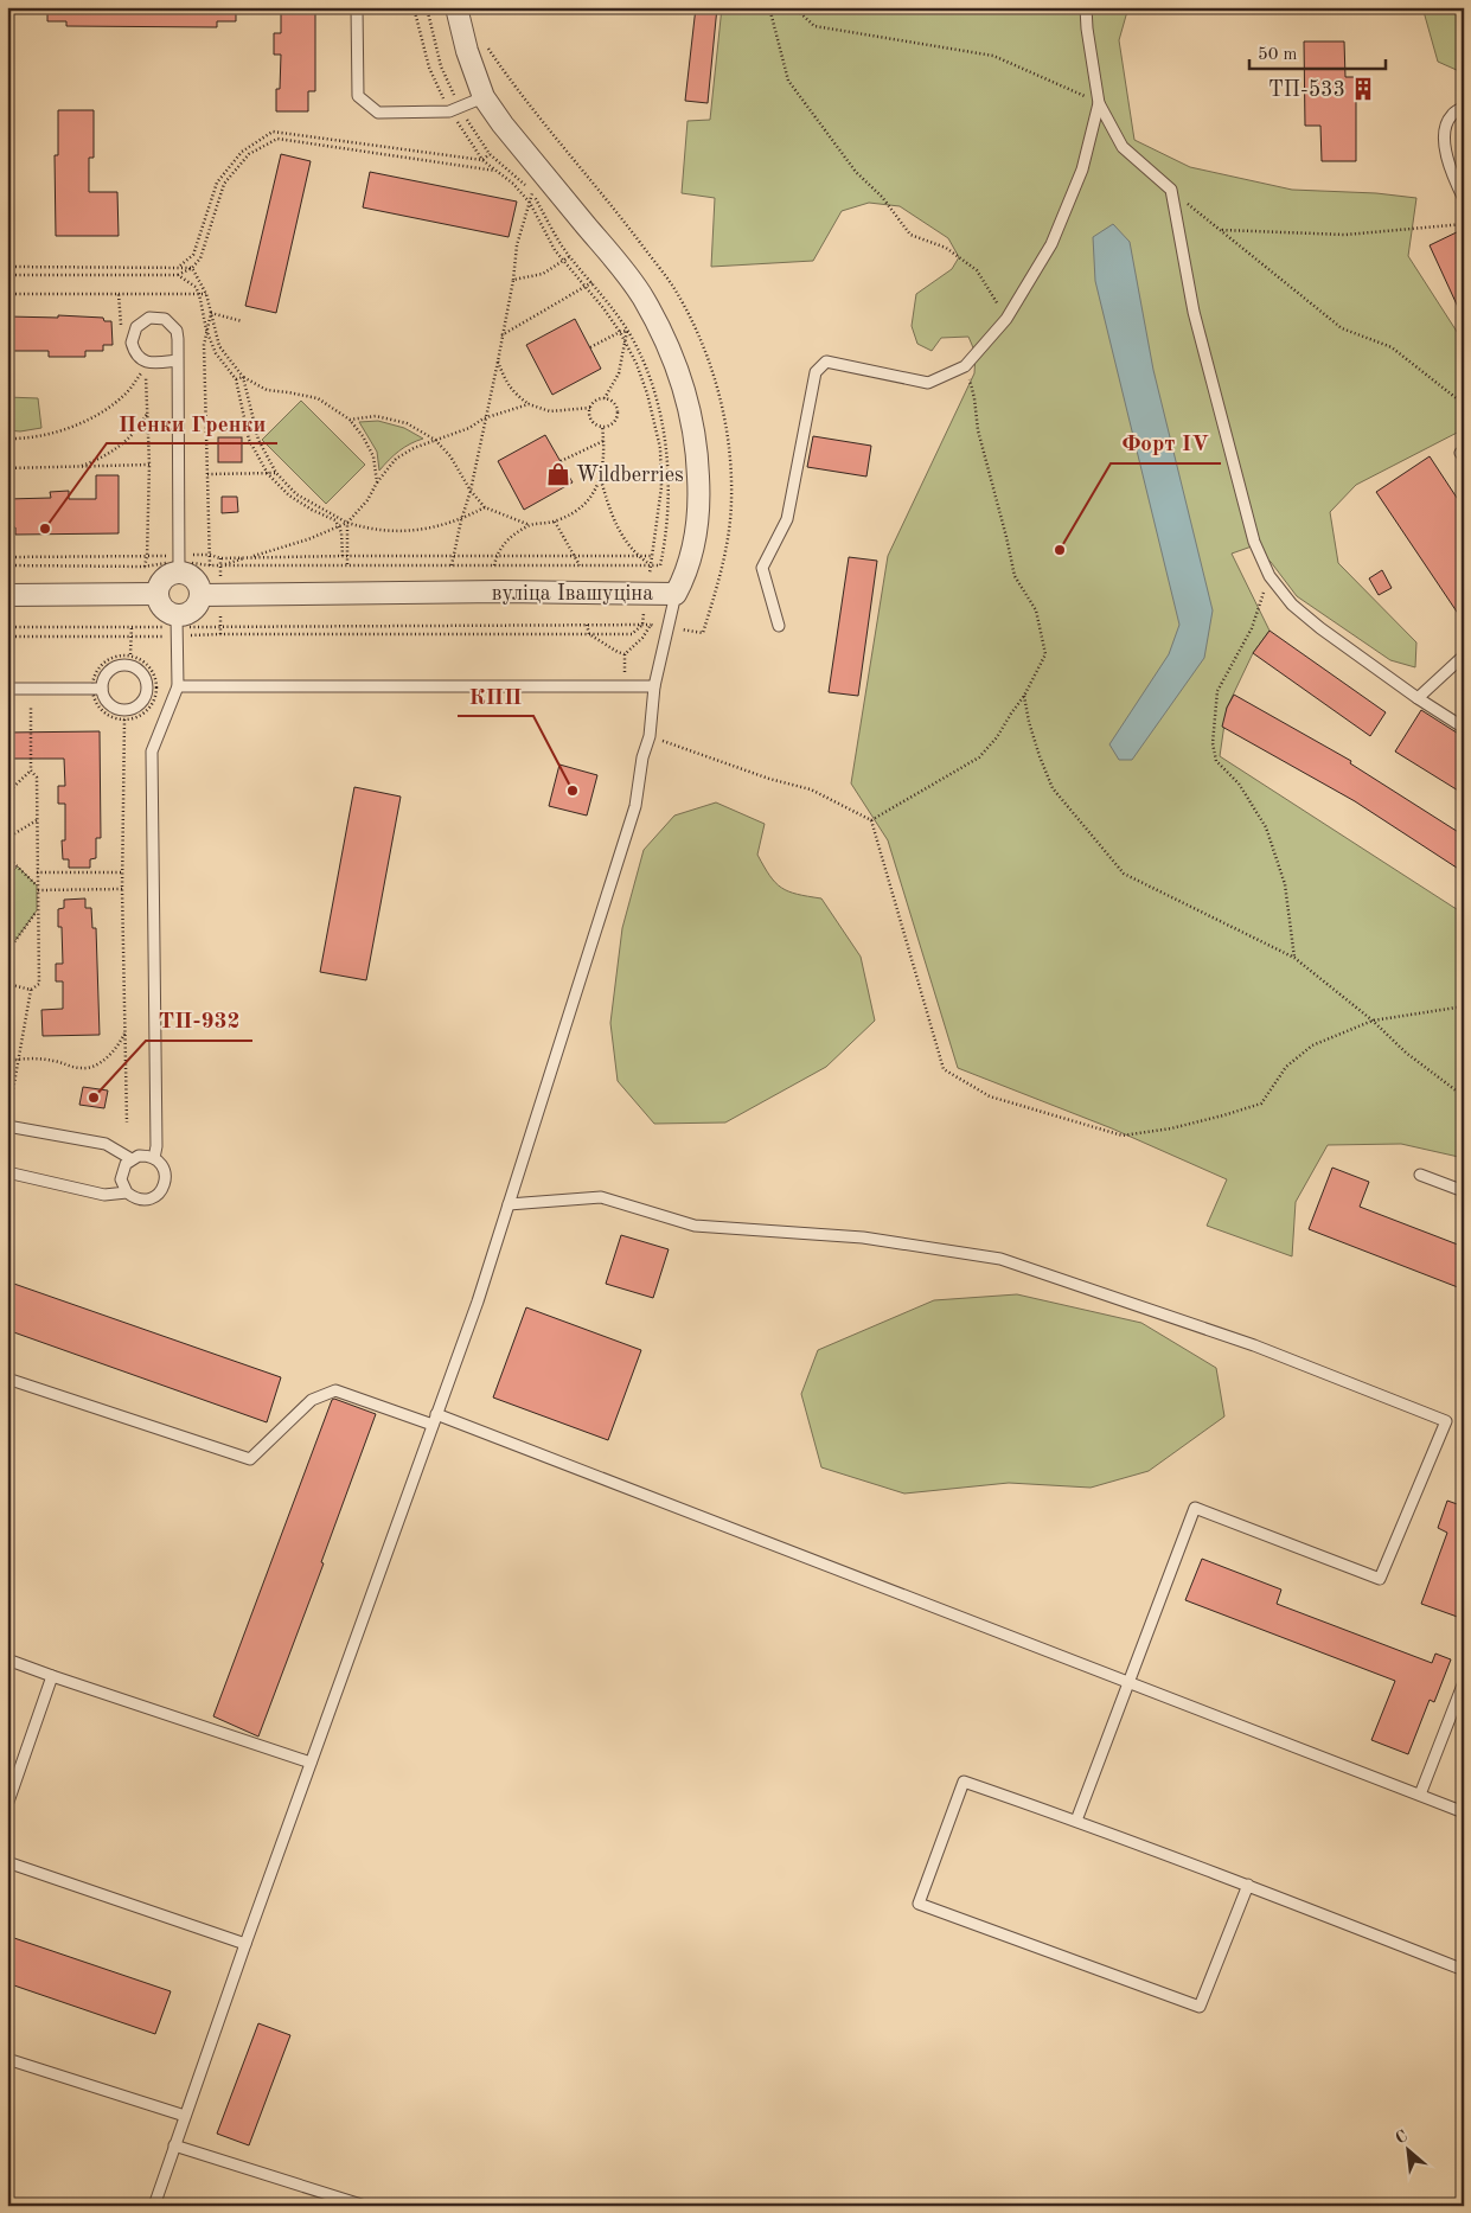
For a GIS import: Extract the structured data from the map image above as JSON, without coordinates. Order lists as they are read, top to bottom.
{
  "streets": {
    "street": ["вуліца Івашуціна"]
  },
  "places": {
    "building": ["ТП-533"],
    "shop": ["Wildberries"],
    "other": [
      "Пенки Гренки",
      "Форт IV",
      "КПП",
      "ТП-932"
    ]
  },
  "scale_bar": "50 m",
  "north": "top left"
}
